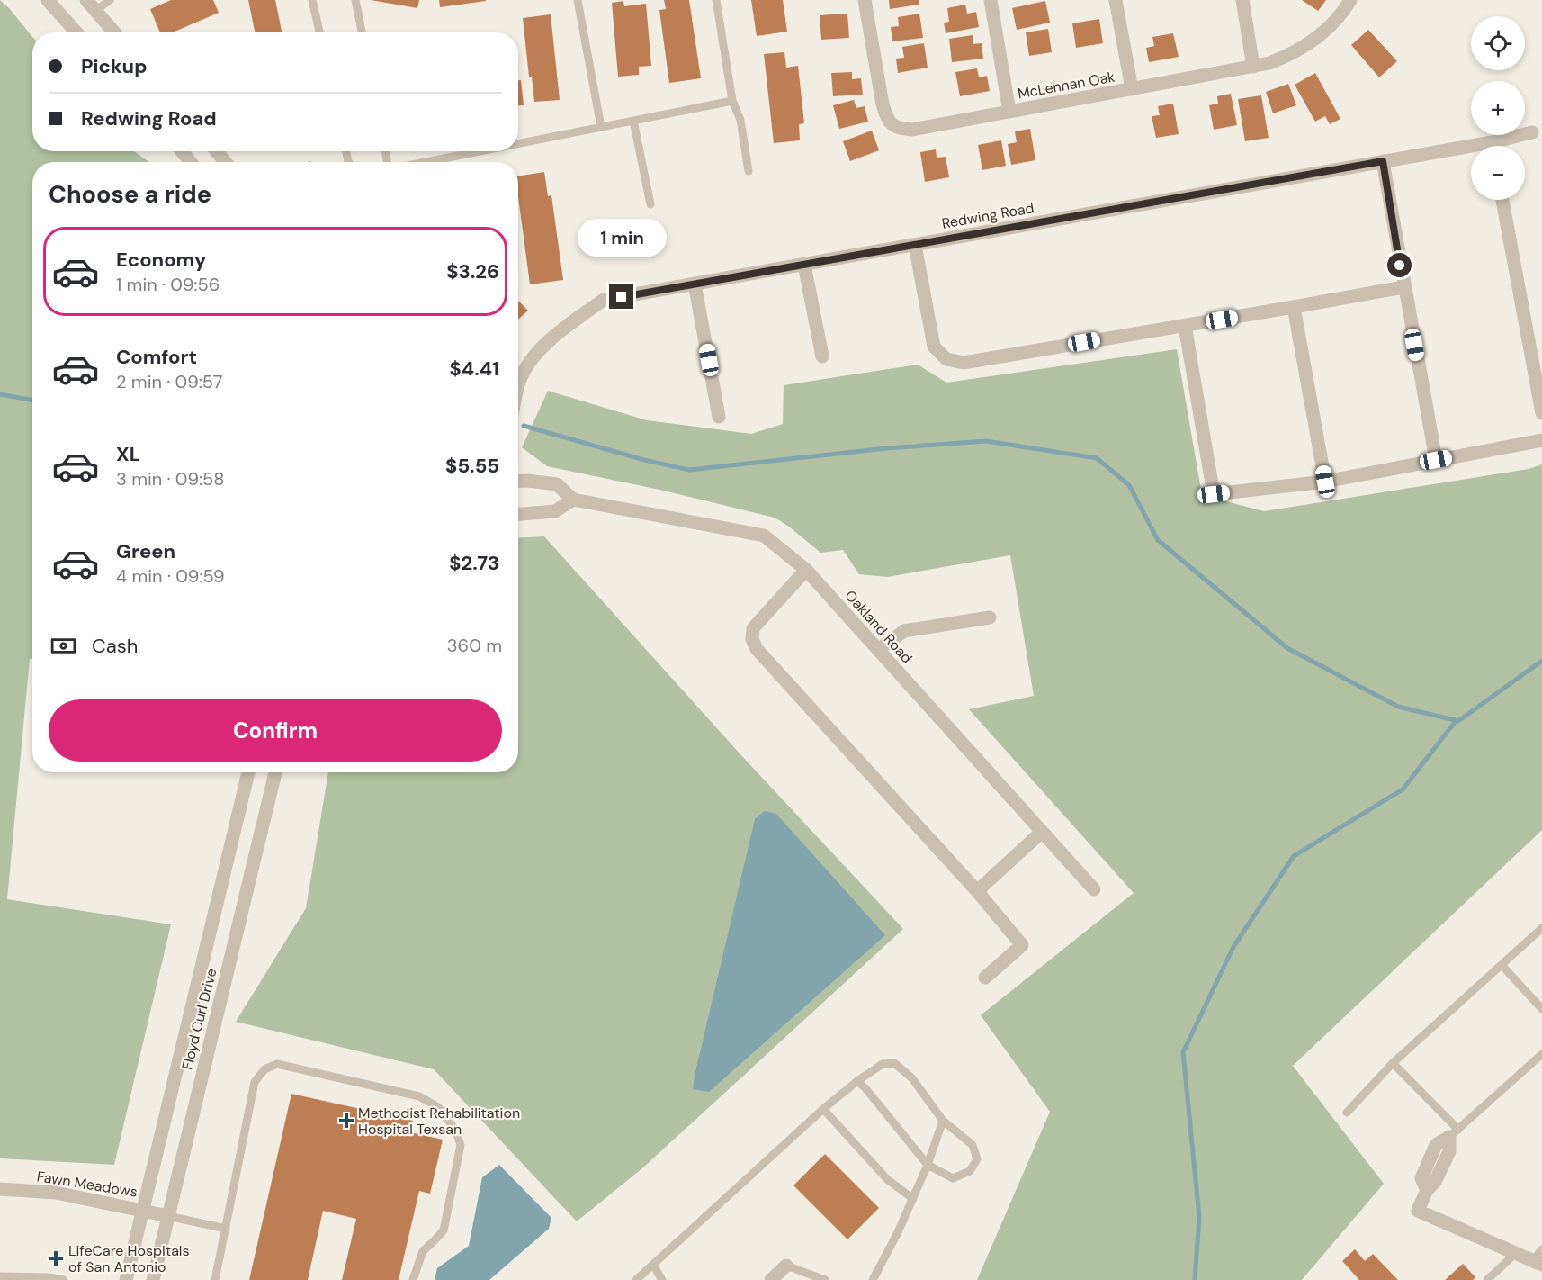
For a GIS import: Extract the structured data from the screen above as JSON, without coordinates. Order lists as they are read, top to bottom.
{
  "streets": {
    "street": [
      "McLennan Oak",
      "Redwing Road",
      "Oakland Road",
      "Floyd Curl Drive",
      "Fawn Meadows"
    ]
  },
  "crossings": [
    ["Floyd Curl Drive", "Fawn Meadows"]
  ],
  "places": {
    "health": ["Methodist Rehabilitation Hospital Texsan", "LifeCare Hospitals of San Antonio"]
  },
  "page": {
    "map_buttons": ["+", "−"],
    "banner": ["Pickup", "Redwing Road"],
    "heading": "Choose a ride",
    "bubble": "1 min",
    "list": [
      {
        "name": "Economy",
        "note": "1 min · 09:56",
        "value": "$3.26"
      },
      {
        "name": "Comfort",
        "note": "2 min · 09:57",
        "value": "$4.41"
      },
      {
        "name": "XL",
        "note": "3 min · 09:58",
        "value": "$5.55"
      },
      {
        "name": "Green",
        "note": "4 min · 09:59",
        "value": "$2.73"
      }
    ],
    "pay": ["Cash", "360 m"],
    "buttons": "Confirm"
  }
}
